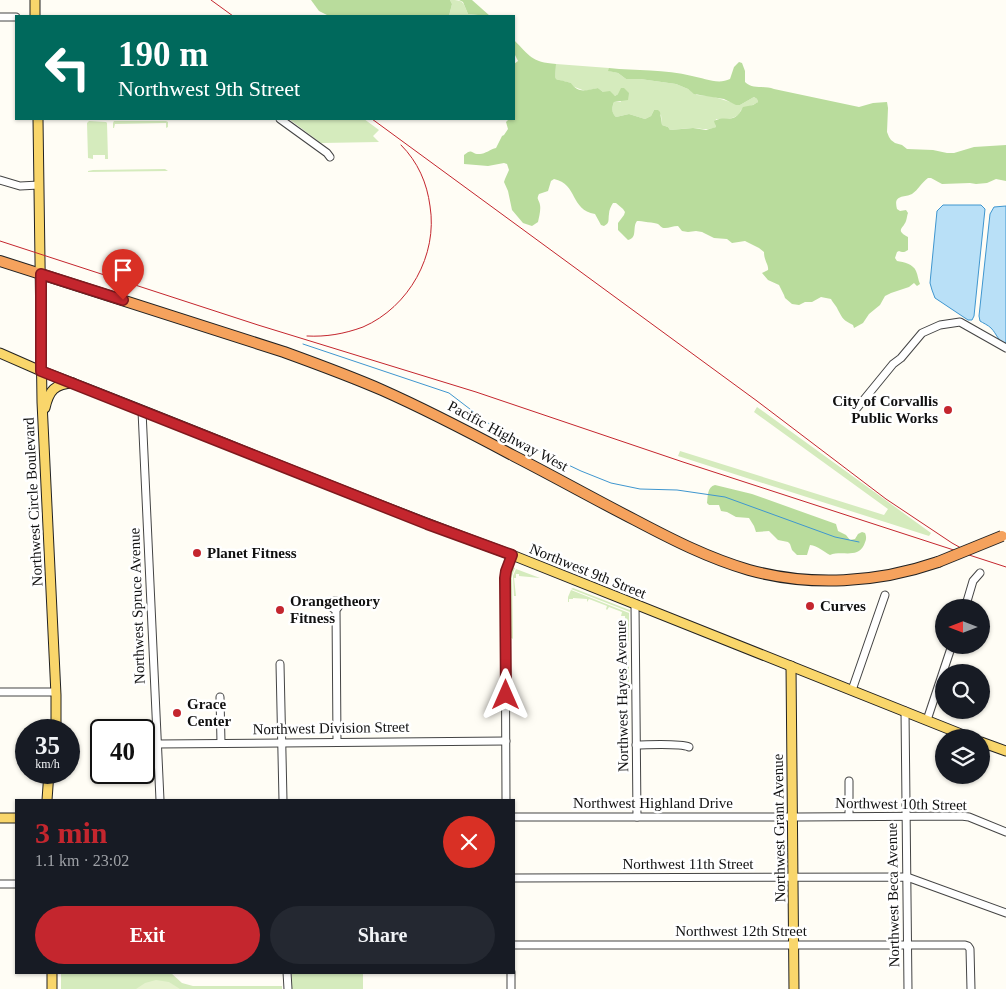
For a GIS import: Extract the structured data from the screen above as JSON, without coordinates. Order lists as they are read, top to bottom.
{
  "streets": {
    "highway": ["Pacific Highway West"],
    "main road": ["Northwest Circle Boulevard", "Northwest 9th Street", "Northwest Grant Avenue"],
    "street": [
      "Northwest Spruce Avenue",
      "Northwest Hayes Avenue",
      "Northwest Division Street",
      "Northwest Highland Drive",
      "Northwest 10th Street",
      "Northwest 11th Street",
      "Northwest Beca Avenue",
      "Northwest 12th Street"
    ]
  },
  "crossings": [
    ["Pacific Highway West", "Northwest Circle Boulevard"],
    ["Northwest Circle Boulevard", "Northwest 9th Street"],
    ["Northwest 9th Street", "Northwest Spruce Avenue"],
    ["Northwest 9th Street", "Northwest Hayes Avenue"],
    ["Northwest 9th Street", "Northwest Grant Avenue"],
    ["Northwest 9th Street", "Northwest Beca Avenue"],
    ["Northwest Spruce Avenue", "Northwest Division Street"],
    ["Northwest Hayes Avenue", "Northwest Highland Drive"],
    ["Northwest Highland Drive", "Northwest 10th Street"],
    ["Northwest Highland Drive", "Northwest Grant Avenue"],
    ["Northwest 10th Street", "Northwest Grant Avenue"],
    ["Northwest 10th Street", "Northwest Beca Avenue"],
    ["Northwest Grant Avenue", "Northwest 11th Street"],
    ["Northwest Grant Avenue", "Northwest 12th Street"],
    ["Northwest 11th Street", "Northwest Beca Avenue"],
    ["Northwest Beca Avenue", "Northwest 12th Street"]
  ],
  "places": [
    "City of Corvallis Public Works",
    "Planet Fitness",
    "Curves",
    "Orangetheory Fitness",
    "Grace Center"
  ],
  "north": "left",
  "page": {
    "turn": ["190 m", "Northwest 9th Street"],
    "speed": "35 km/h",
    "limit": "40",
    "heading": ["3 min", "1.1 km · 23:02"],
    "buttons": ["Exit", "Share"]
  }
}
